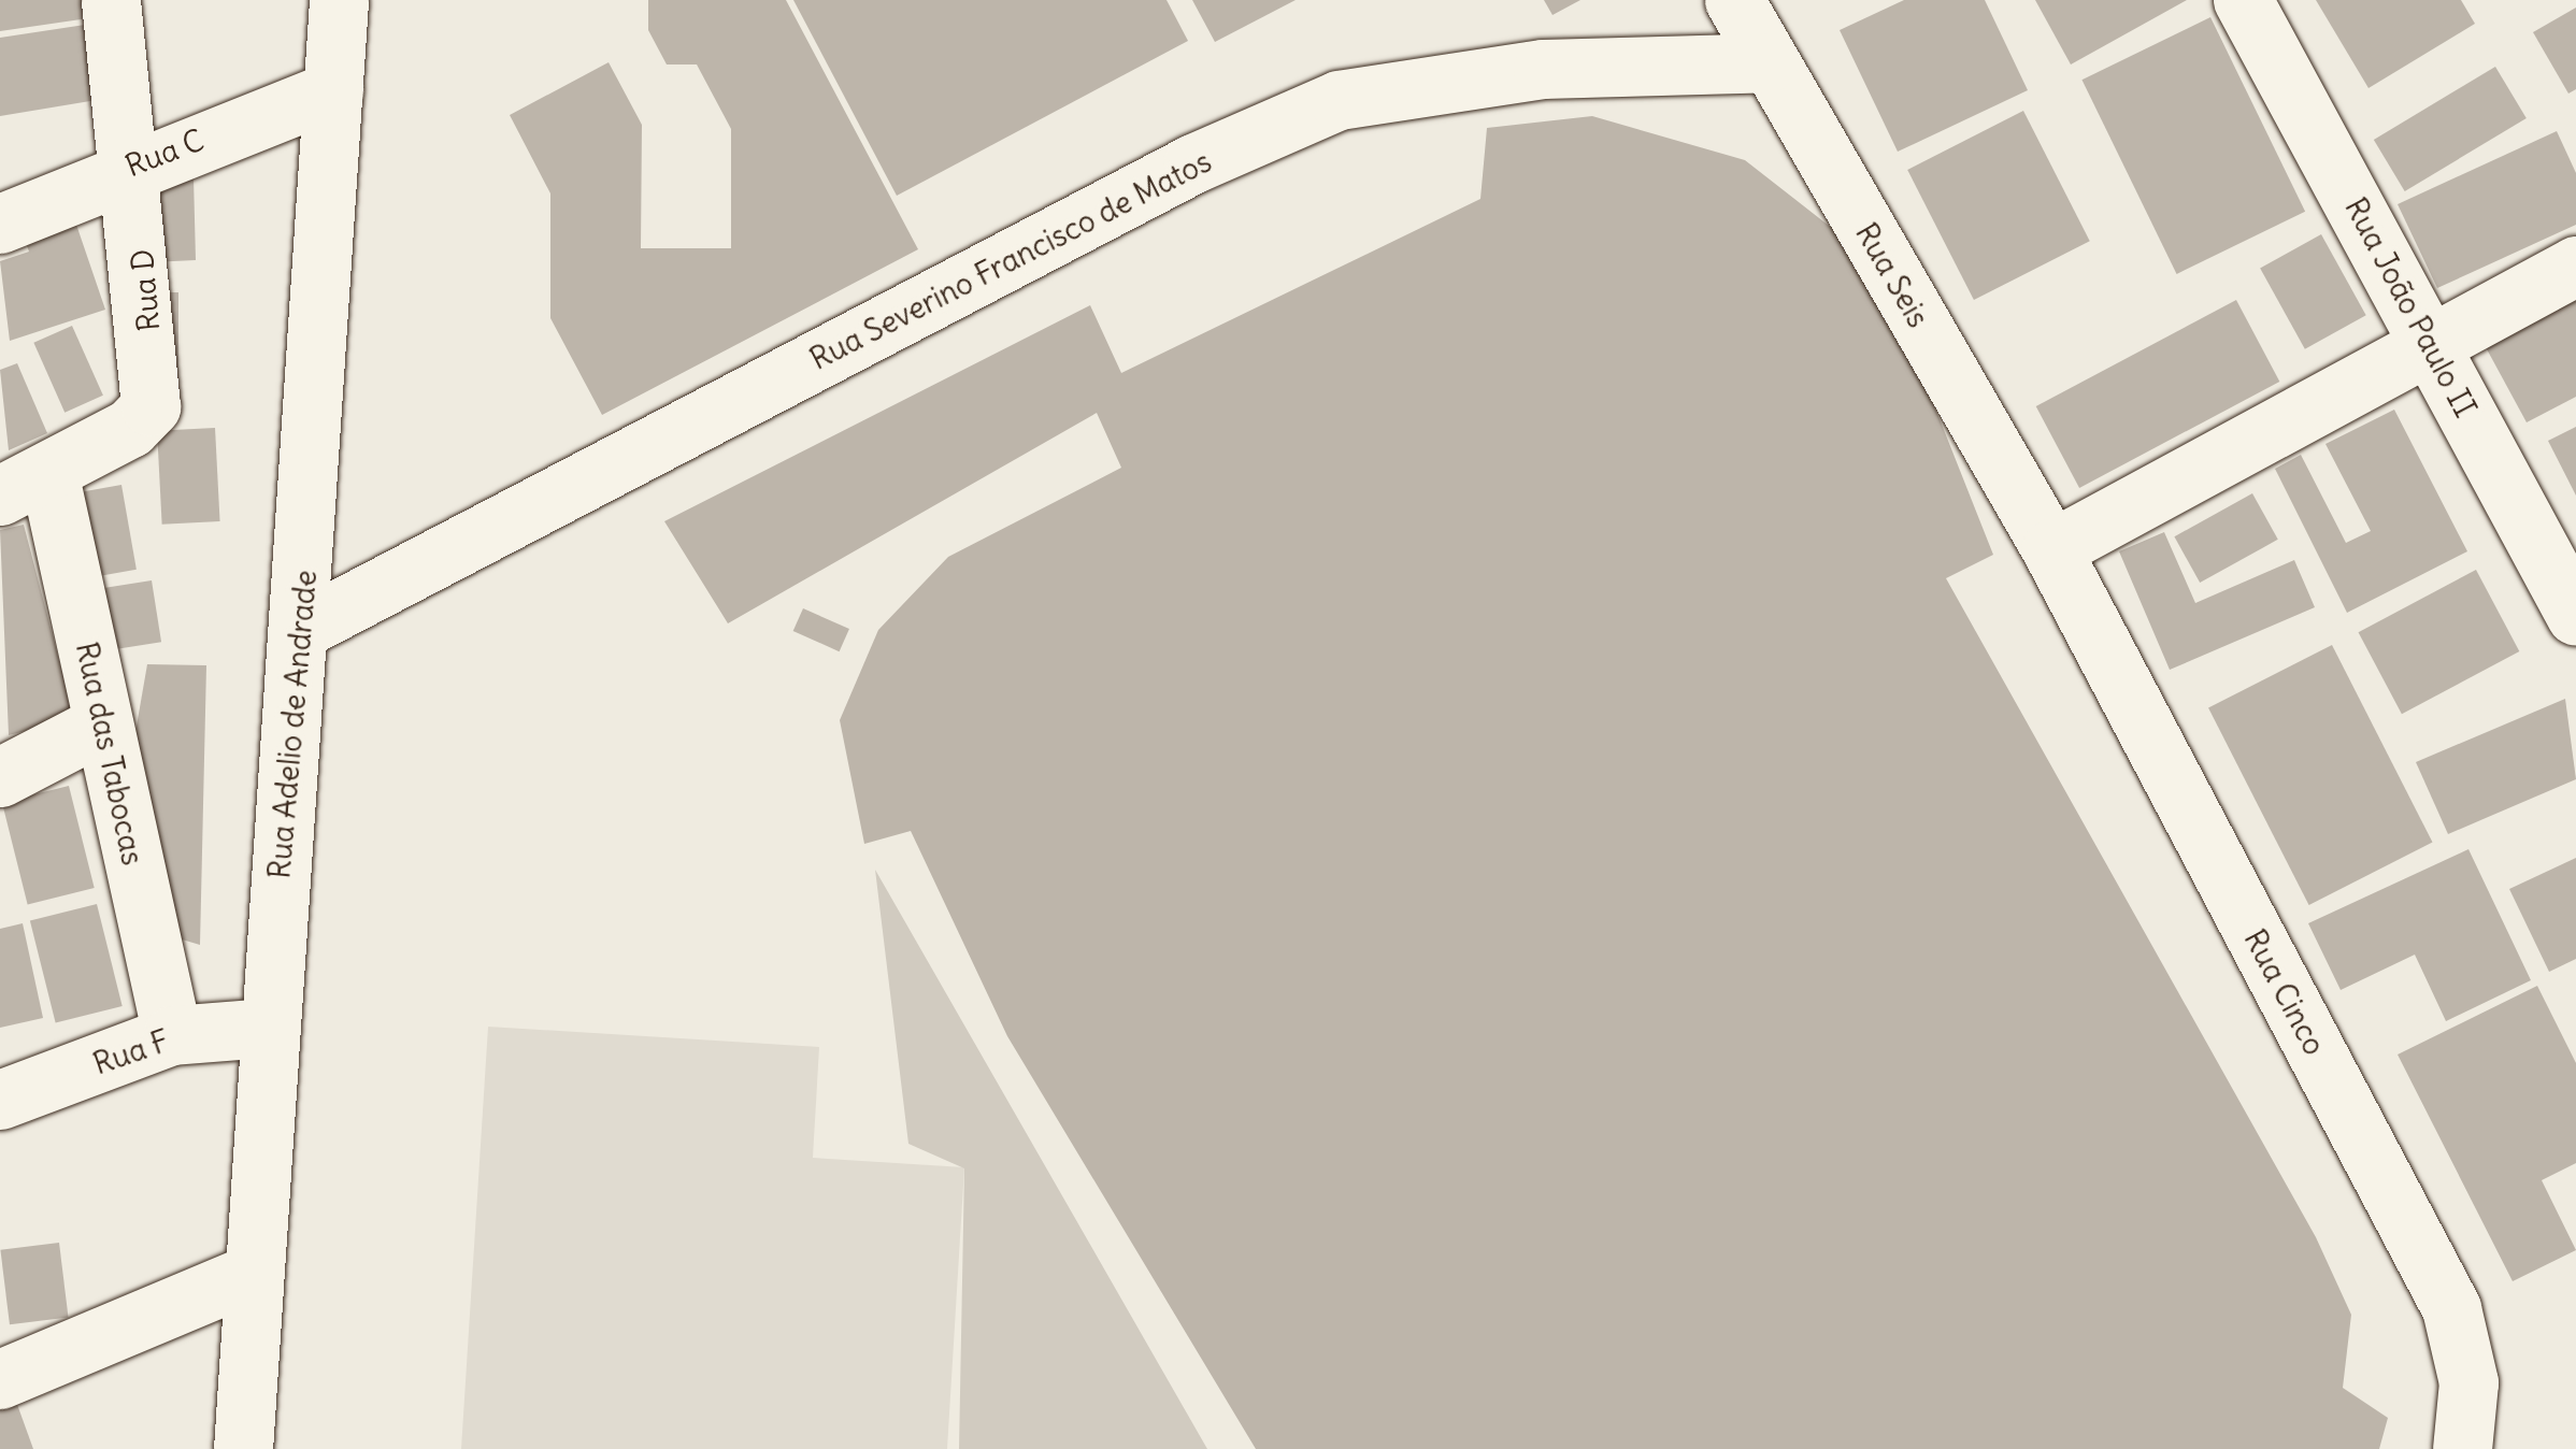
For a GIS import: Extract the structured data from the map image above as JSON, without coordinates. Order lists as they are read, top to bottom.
{
  "streets": {
    "street": [
      "Rua C",
      "Rua Severino Francisco de Matos",
      "Rua Seis",
      "Rua D",
      "Rua João Paulo II",
      "Rua Adelio de Andrade",
      "Rua das Tabocas",
      "Rua Cinco",
      "Rua F"
    ]
  },
  "crossings": [
    ["Rua C", "Rua D"],
    ["Rua C", "Rua Adelio de Andrade"],
    ["Rua Severino Francisco de Matos", "Rua Seis"],
    ["Rua Severino Francisco de Matos", "Rua Adelio de Andrade"],
    ["Rua Seis", "Rua Cinco"],
    ["Rua D", "Rua das Tabocas"],
    ["Rua Adelio de Andrade", "Rua F"],
    ["Rua das Tabocas", "Rua F"]
  ]
}
